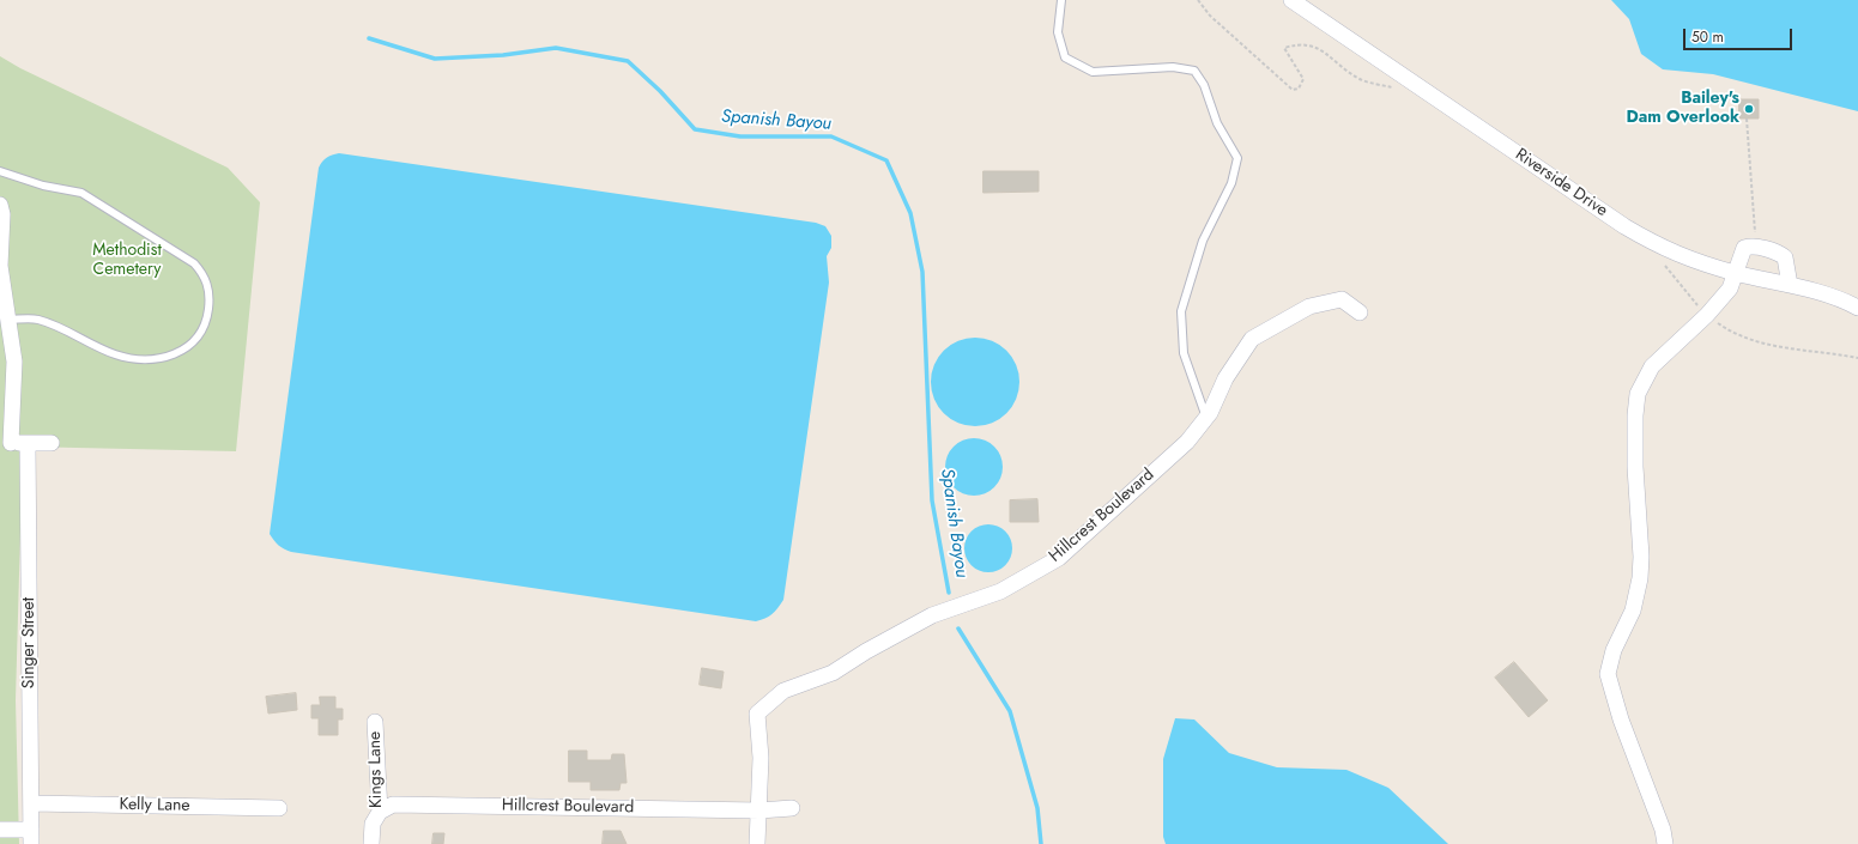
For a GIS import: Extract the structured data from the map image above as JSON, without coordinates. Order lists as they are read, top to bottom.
{
  "streets": {
    "street": [
      "Riverside Drive",
      "Hillcrest Boulevard",
      "Singer Street",
      "Kings Lane",
      "Kelly Lane"
    ]
  },
  "crossings": [
    ["Hillcrest Boulevard", "Kings Lane"],
    ["Singer Street", "Kelly Lane"]
  ],
  "water": ["Spanish Bayou"],
  "parks": ["Methodist Cemetery"],
  "places": ["Bailey's Dam Overlook"],
  "scale_bar": "50 m"
}
